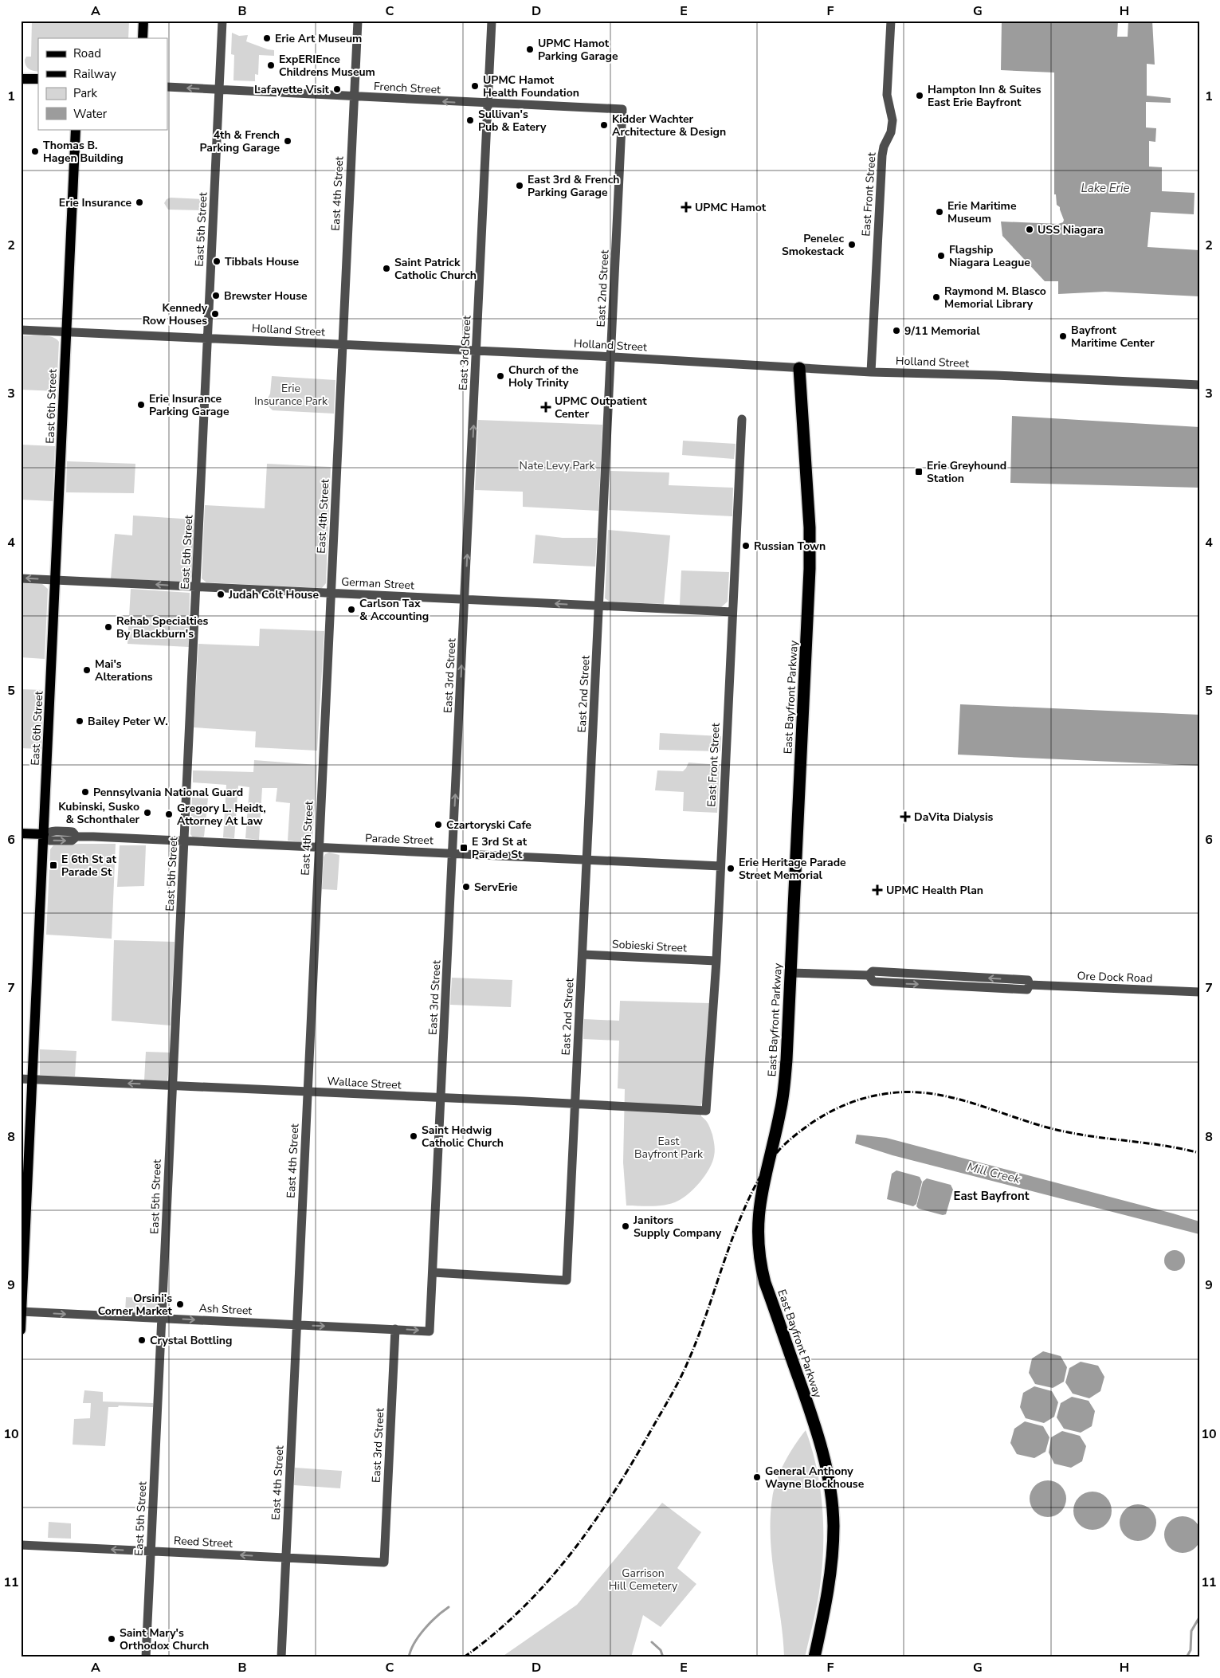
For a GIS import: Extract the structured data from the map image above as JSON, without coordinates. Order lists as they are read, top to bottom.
{
  "streets": {
    "highway": ["East Bayfront Parkway"],
    "main road": ["East 6th Street", "Parade Street"],
    "street": [
      "French Street",
      "East 4th Street",
      "East Front Street",
      "East 5th Street",
      "East 2nd Street",
      "Holland Street",
      "East 3rd Street",
      "German Street",
      "Sobieski Street",
      "Ore Dock Road",
      "Wallace Street",
      "Ash Street",
      "Reed Street"
    ]
  },
  "crossings": [
    ["French Street", "East 4th Street"],
    ["French Street", "East 5th Street"],
    ["French Street", "East 2nd Street"],
    ["French Street", "East 3rd Street"],
    ["East 4th Street", "Holland Street"],
    ["East 4th Street", "German Street"],
    ["East 4th Street", "Parade Street"],
    ["East 4th Street", "Wallace Street"],
    ["East 4th Street", "Ash Street"],
    ["East 4th Street", "Reed Street"],
    ["East Front Street", "Holland Street"],
    ["East Front Street", "German Street"],
    ["East Front Street", "Parade Street"],
    ["East Front Street", "Sobieski Street"],
    ["East Front Street", "Wallace Street"],
    ["East 5th Street", "Holland Street"],
    ["East 5th Street", "German Street"],
    ["East 5th Street", "Parade Street"],
    ["East 5th Street", "Wallace Street"],
    ["East 5th Street", "Ash Street"],
    ["East 5th Street", "Reed Street"],
    ["East 2nd Street", "Holland Street"],
    ["East 2nd Street", "East 3rd Street"],
    ["East 2nd Street", "German Street"],
    ["East 2nd Street", "Parade Street"],
    ["East 2nd Street", "Sobieski Street"],
    ["East 2nd Street", "Wallace Street"],
    ["Holland Street", "East 3rd Street"],
    ["Holland Street", "East 6th Street"],
    ["Holland Street", "East Bayfront Parkway"],
    ["East 3rd Street", "German Street"],
    ["East 3rd Street", "Parade Street"],
    ["East 3rd Street", "Wallace Street"],
    ["East 3rd Street", "Ash Street"],
    ["East 3rd Street", "Reed Street"],
    ["East 6th Street", "German Street"],
    ["East 6th Street", "Parade Street"],
    ["East 6th Street", "Wallace Street"],
    ["East 6th Street", "Ash Street"],
    ["East Bayfront Parkway", "Ore Dock Road"]
  ],
  "one_way": [
    "French Street",
    "German Street",
    "Ash Street",
    "Reed Street"
  ],
  "districts": ["East Bayfront"],
  "water": ["Lake Erie", "Mill Creek"],
  "parks": [
    "Erie Insurance Park",
    "Nate Levy Park",
    "East Bayfront Park",
    "Garrison Hill Cemetery"
  ],
  "places": {
    "other": [
      "Erie Art Museum",
      "UPMC Hamot Parking Garage",
      "ExpERIEnce Childrens Museum",
      "UPMC Hamot Health Foundation",
      "Lafayette Visit",
      "Hampton Inn & Suites East Erie Bayfront",
      "Sullivan's Pub & Eatery",
      "Kidder Wachter Architecture & Design",
      "4th & French Parking Garage",
      "Thomas B. Hagen Building",
      "East 3rd & French Parking Garage",
      "Erie Insurance",
      "Erie Maritime Museum",
      "USS Niagara",
      "Penelec Smokestack",
      "Flagship Niagara League",
      "Tibbals House",
      "Saint Patrick Catholic Church",
      "Brewster House",
      "Raymond M. Blasco Memorial Library",
      "Kennedy Row Houses",
      "9/11 Memorial",
      "Bayfront Maritime Center",
      "Church of the Holy Trinity",
      "Erie Insurance Parking Garage",
      "Russian Town",
      "Judah Colt House",
      "Carlson Tax & Accounting",
      "Rehab Specialties By Blackburn's",
      "Mai's Alterations",
      "Bailey Peter W.",
      "Pennsylvania National Guard",
      "Kubinski, Susko & Schonthaler",
      "Gregory L. Heidt, Attorney At Law",
      "Czartoryski Cafe",
      "Erie Heritage Parade Street Memorial",
      "ServErie",
      "Saint Hedwig Catholic Church",
      "Janitors Supply Company",
      "Orsini's Corner Market",
      "Crystal Bottling",
      "General Anthony Wayne Blockhouse",
      "Saint Mary's Orthodox Church"
    ],
    "health": [
      "UPMC Hamot",
      "UPMC Outpatient Center",
      "DaVita Dialysis",
      "UPMC Health Plan"
    ],
    "transit": ["Erie Greyhound Station", "E 3rd St at Parade St", "E 6th St at Parade St"]
  },
  "legend": [
    "Road",
    "Railway",
    "Park",
    "Water"
  ],
  "grid": {
    "columns": [
      "A",
      "B",
      "C",
      "D",
      "E",
      "F",
      "G",
      "H"
    ],
    "rows": [
      "1",
      "2",
      "3",
      "4",
      "5",
      "6",
      "7",
      "8",
      "9",
      "10",
      "11"
    ]
  }
}
